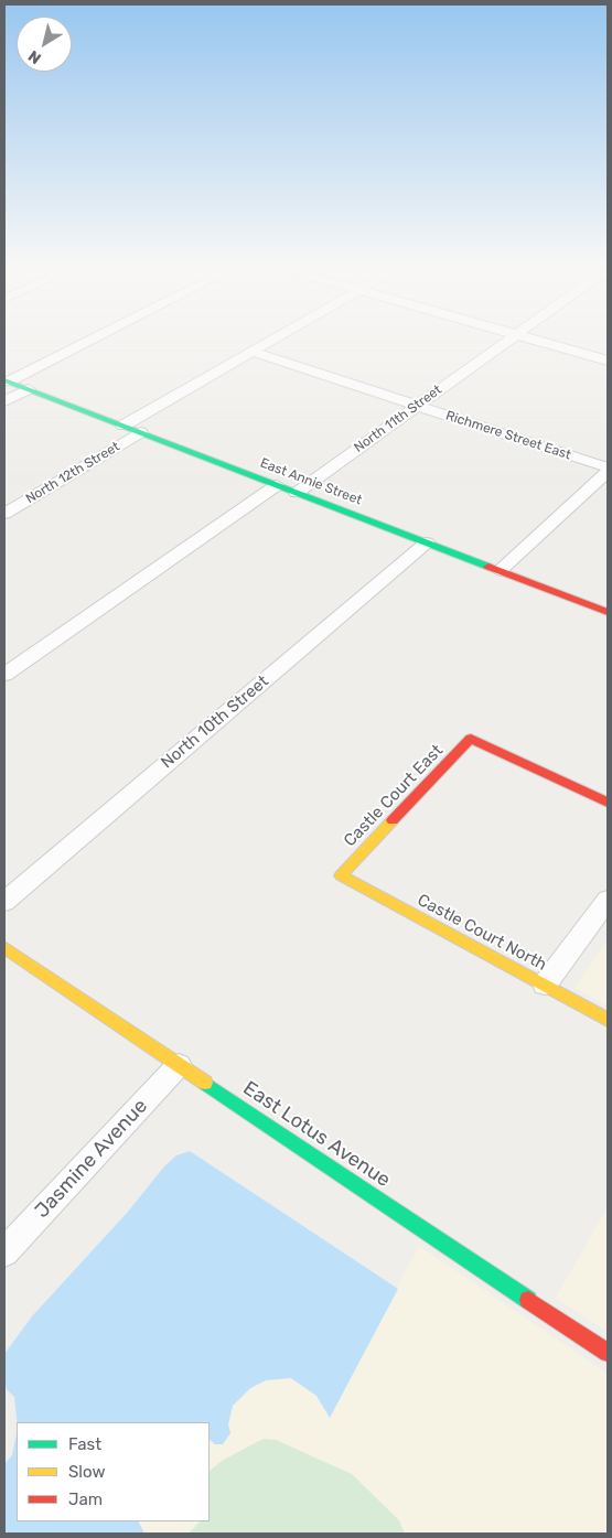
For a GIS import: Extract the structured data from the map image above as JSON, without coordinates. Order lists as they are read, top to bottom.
{
  "streets": {
    "street": [
      "North 11th Street",
      "Richmere Street East",
      "North 12th Street",
      "East Annie Street",
      "North 10th Street",
      "Castle Court East",
      "Castle Court North",
      "East Lotus Avenue",
      "Jasmine Avenue"
    ]
  },
  "crossings": [
    ["North 11th Street", "Richmere Street East"],
    ["North 11th Street", "East Annie Street"],
    ["Richmere Street East", "North 12th Street"],
    ["North 12th Street", "East Annie Street"],
    ["East Annie Street", "North 10th Street"],
    ["Castle Court East", "Castle Court North"],
    ["East Lotus Avenue", "Jasmine Avenue"]
  ],
  "legend": ["Fast", "Slow", "Jam"],
  "north": "bottom left"
}
